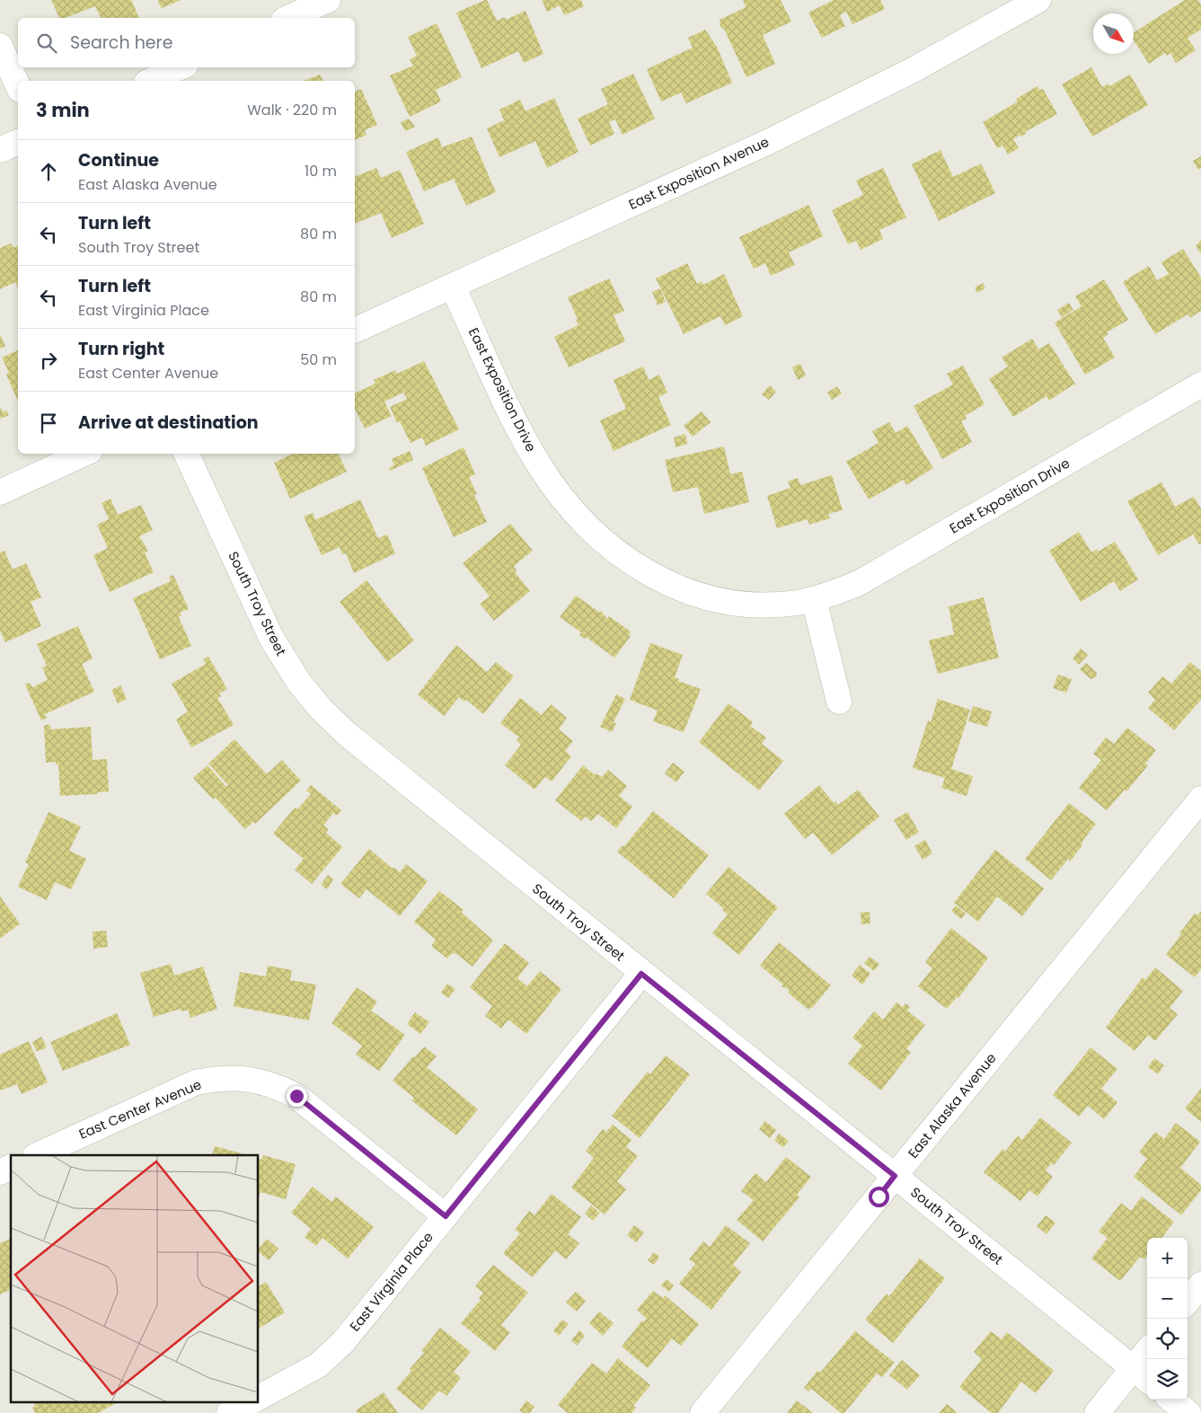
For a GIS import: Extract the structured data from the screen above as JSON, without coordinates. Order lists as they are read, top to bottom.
{
  "streets": {
    "street": [
      "East Exposition Avenue",
      "East Exposition Drive",
      "South Troy Street",
      "East Alaska Avenue",
      "East Center Avenue",
      "East Virginia Place"
    ]
  },
  "crossings": [
    ["East Exposition Avenue", "East Exposition Drive"],
    ["South Troy Street", "East Alaska Avenue"],
    ["South Troy Street", "East Virginia Place"],
    ["East Center Avenue", "East Virginia Place"]
  ],
  "north": "bottom right",
  "page": {
    "search": "Search here",
    "heading": ["3 min", "Walk · 220 m"],
    "list": [
      ["Continue", "East Alaska Avenue", "10 m"],
      ["Turn left", "South Troy Street", "80 m"],
      ["Turn left", "East Virginia Place", "80 m"],
      ["Turn right", "East Center Avenue", "50 m"],
      "Arrive at destination"
    ],
    "map_buttons": ["+", "−"]
  }
}
